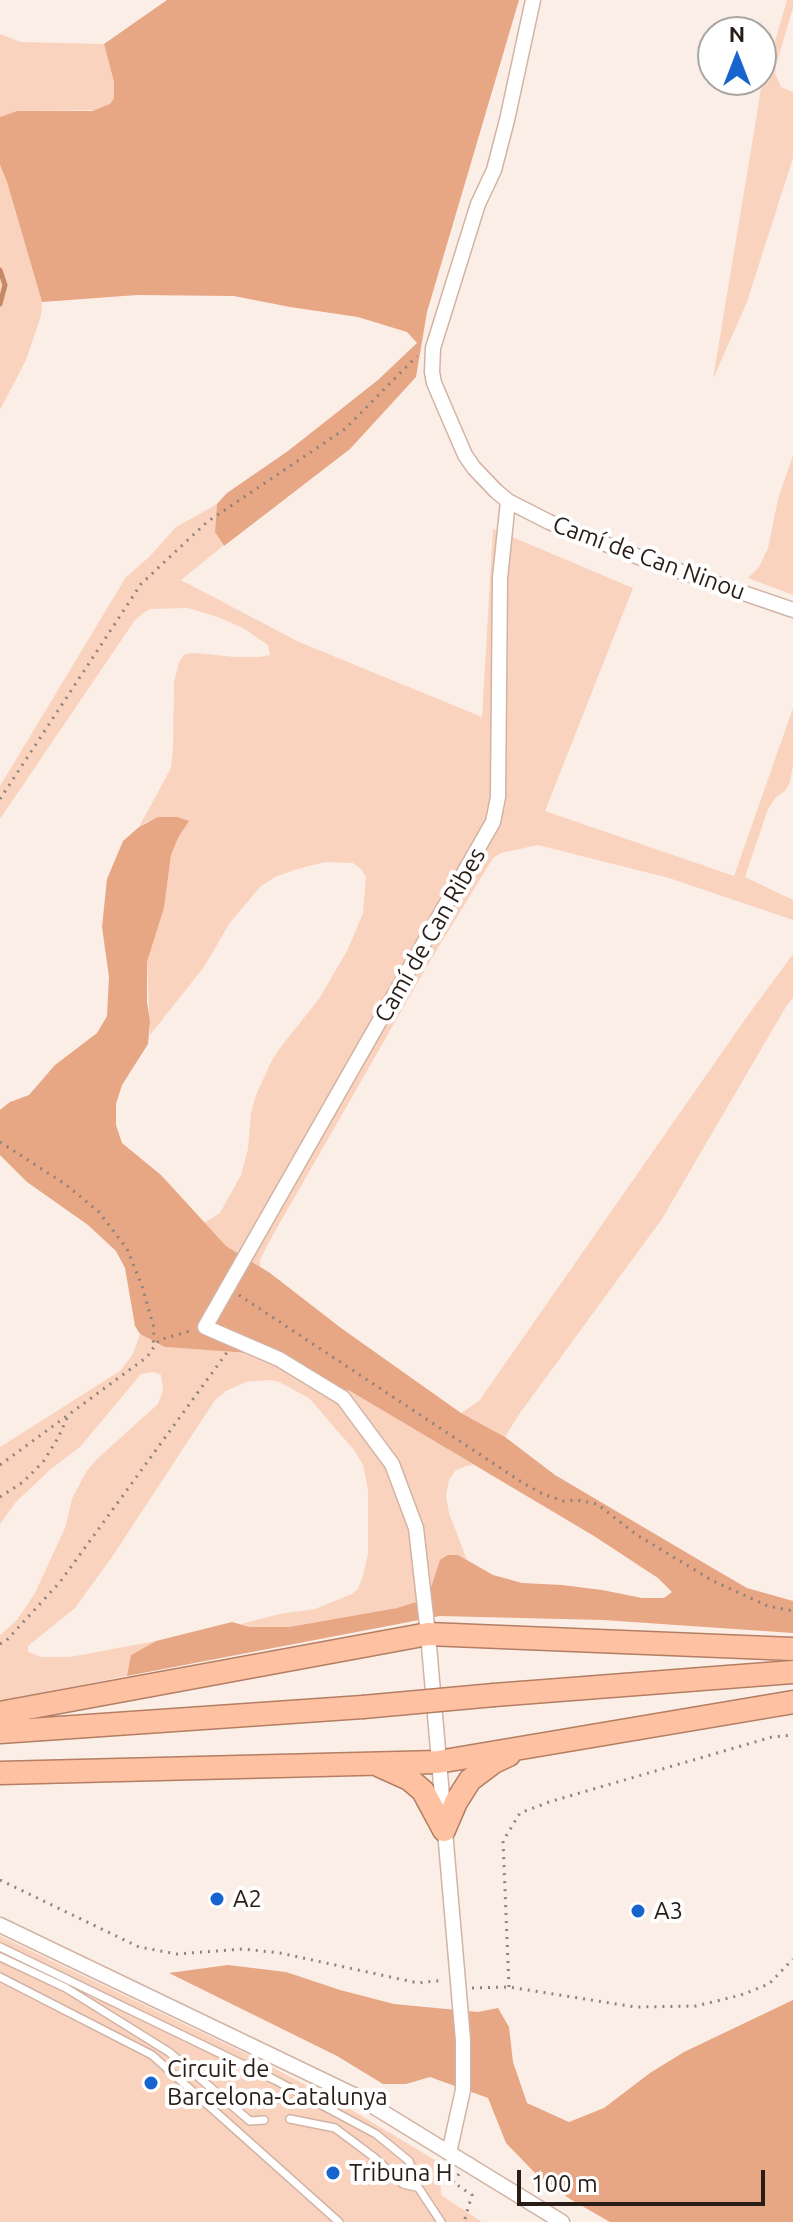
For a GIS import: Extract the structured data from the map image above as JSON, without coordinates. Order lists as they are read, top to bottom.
{
  "streets": {
    "street": ["Camí de Can Ninou", "Camí de Can Ribes"]
  },
  "crossings": [
    ["Camí de Can Ninou", "Camí de Can Ribes"]
  ],
  "places": [
    "A2",
    "A3",
    "Circuit de Barcelona-Catalunya",
    "Tribuna H"
  ],
  "scale_bar": "100 m",
  "north": "top"
}
